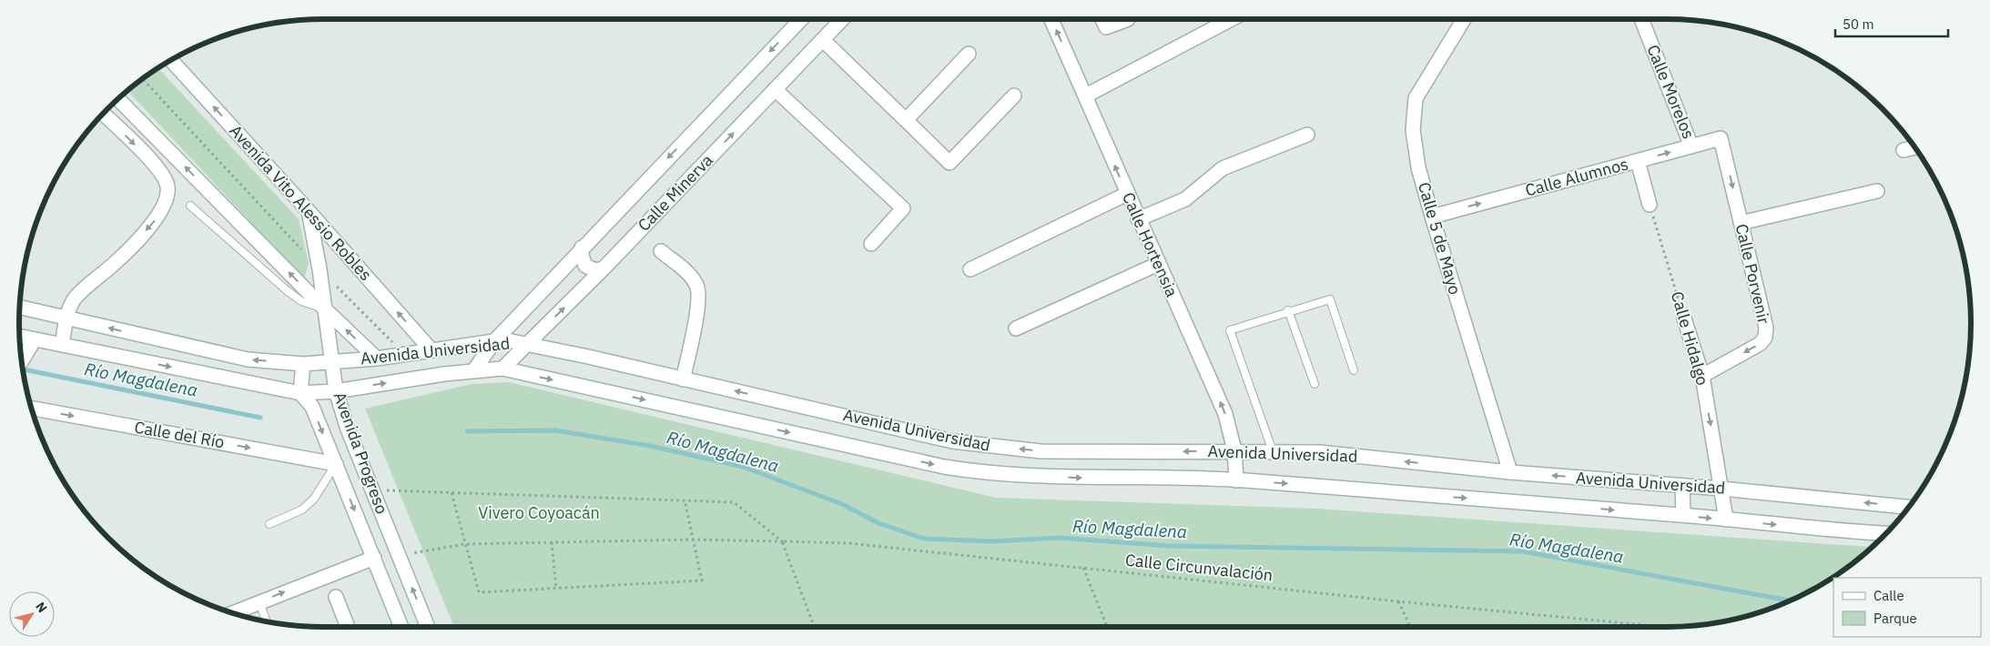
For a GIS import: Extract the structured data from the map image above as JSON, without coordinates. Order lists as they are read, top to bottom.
{
  "streets": {
    "street": [
      "Calle Morelos",
      "Calle Alumnos",
      "Calle Minerva",
      "Avenida Vito Alessio Robles",
      "Calle 5 de Mayo",
      "Calle Hortensia",
      "Calle Porvenir",
      "Calle Hidalgo",
      "Avenida Universidad",
      "Calle del Río",
      "Avenida Progreso"
    ],
    "path": ["Calle Circunvalación"]
  },
  "crossings": [
    ["Calle Morelos", "Calle Alumnos"],
    ["Calle Alumnos", "Calle 5 de Mayo"],
    ["Calle Alumnos", "Calle Porvenir"],
    ["Calle Minerva", "Avenida Universidad"],
    ["Avenida Vito Alessio Robles", "Avenida Universidad"],
    ["Avenida Vito Alessio Robles", "Avenida Progreso"],
    ["Calle 5 de Mayo", "Avenida Universidad"],
    ["Calle Hortensia", "Avenida Universidad"],
    ["Calle Porvenir", "Calle Hidalgo"],
    ["Calle Hidalgo", "Avenida Universidad"],
    ["Avenida Universidad", "Avenida Progreso"],
    ["Calle del Río", "Avenida Progreso"],
    ["Avenida Progreso", "Calle Circunvalación"]
  ],
  "one_way": [
    "Calle Alumnos",
    "Calle Hortensia",
    "Calle Porvenir",
    "Calle Hidalgo",
    "Calle del Río"
  ],
  "water": ["Río Magdalena"],
  "parks": ["Vivero Coyoacán"],
  "legend": ["Calle", "Parque"],
  "scale_bar": "50 m",
  "north": "top right"
}
